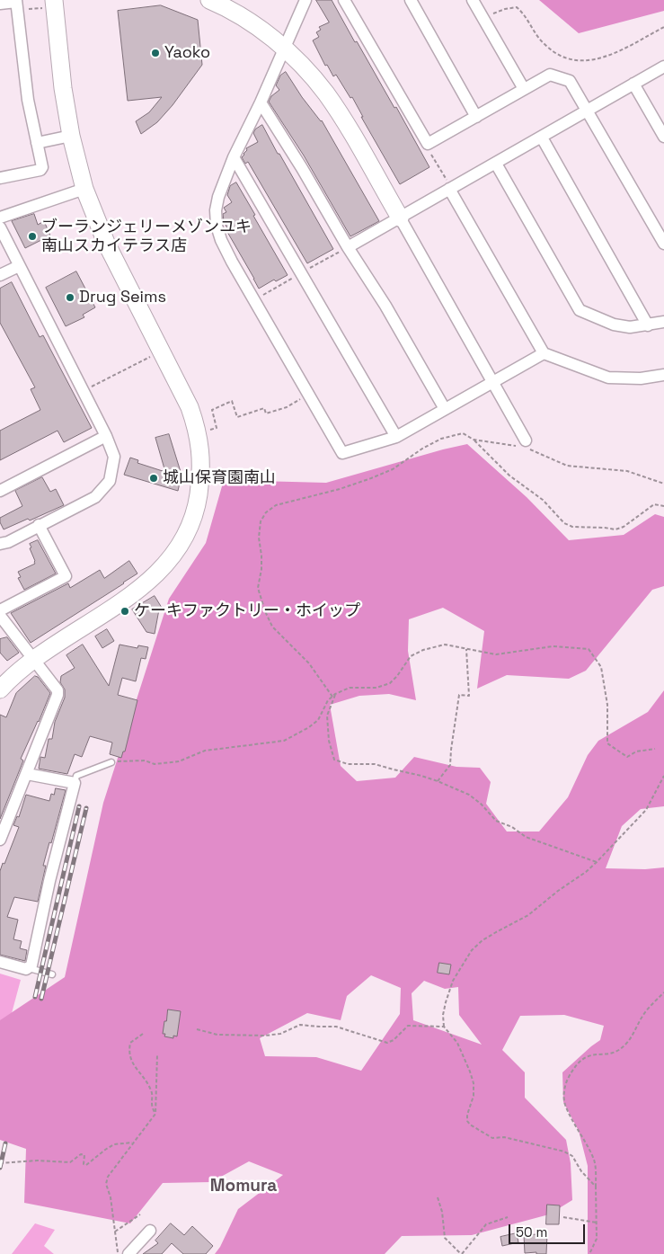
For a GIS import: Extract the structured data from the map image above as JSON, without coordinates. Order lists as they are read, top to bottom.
{
  "districts": ["Momura"],
  "places": [
    "Yaoko",
    "ブーランジェリーメゾンユキ 南山スカイテラス店",
    "Drug Seims",
    "城山保育園南山",
    "ケーキファクトリー・ホイップ"
  ],
  "scale_bar": "50 m"
}
